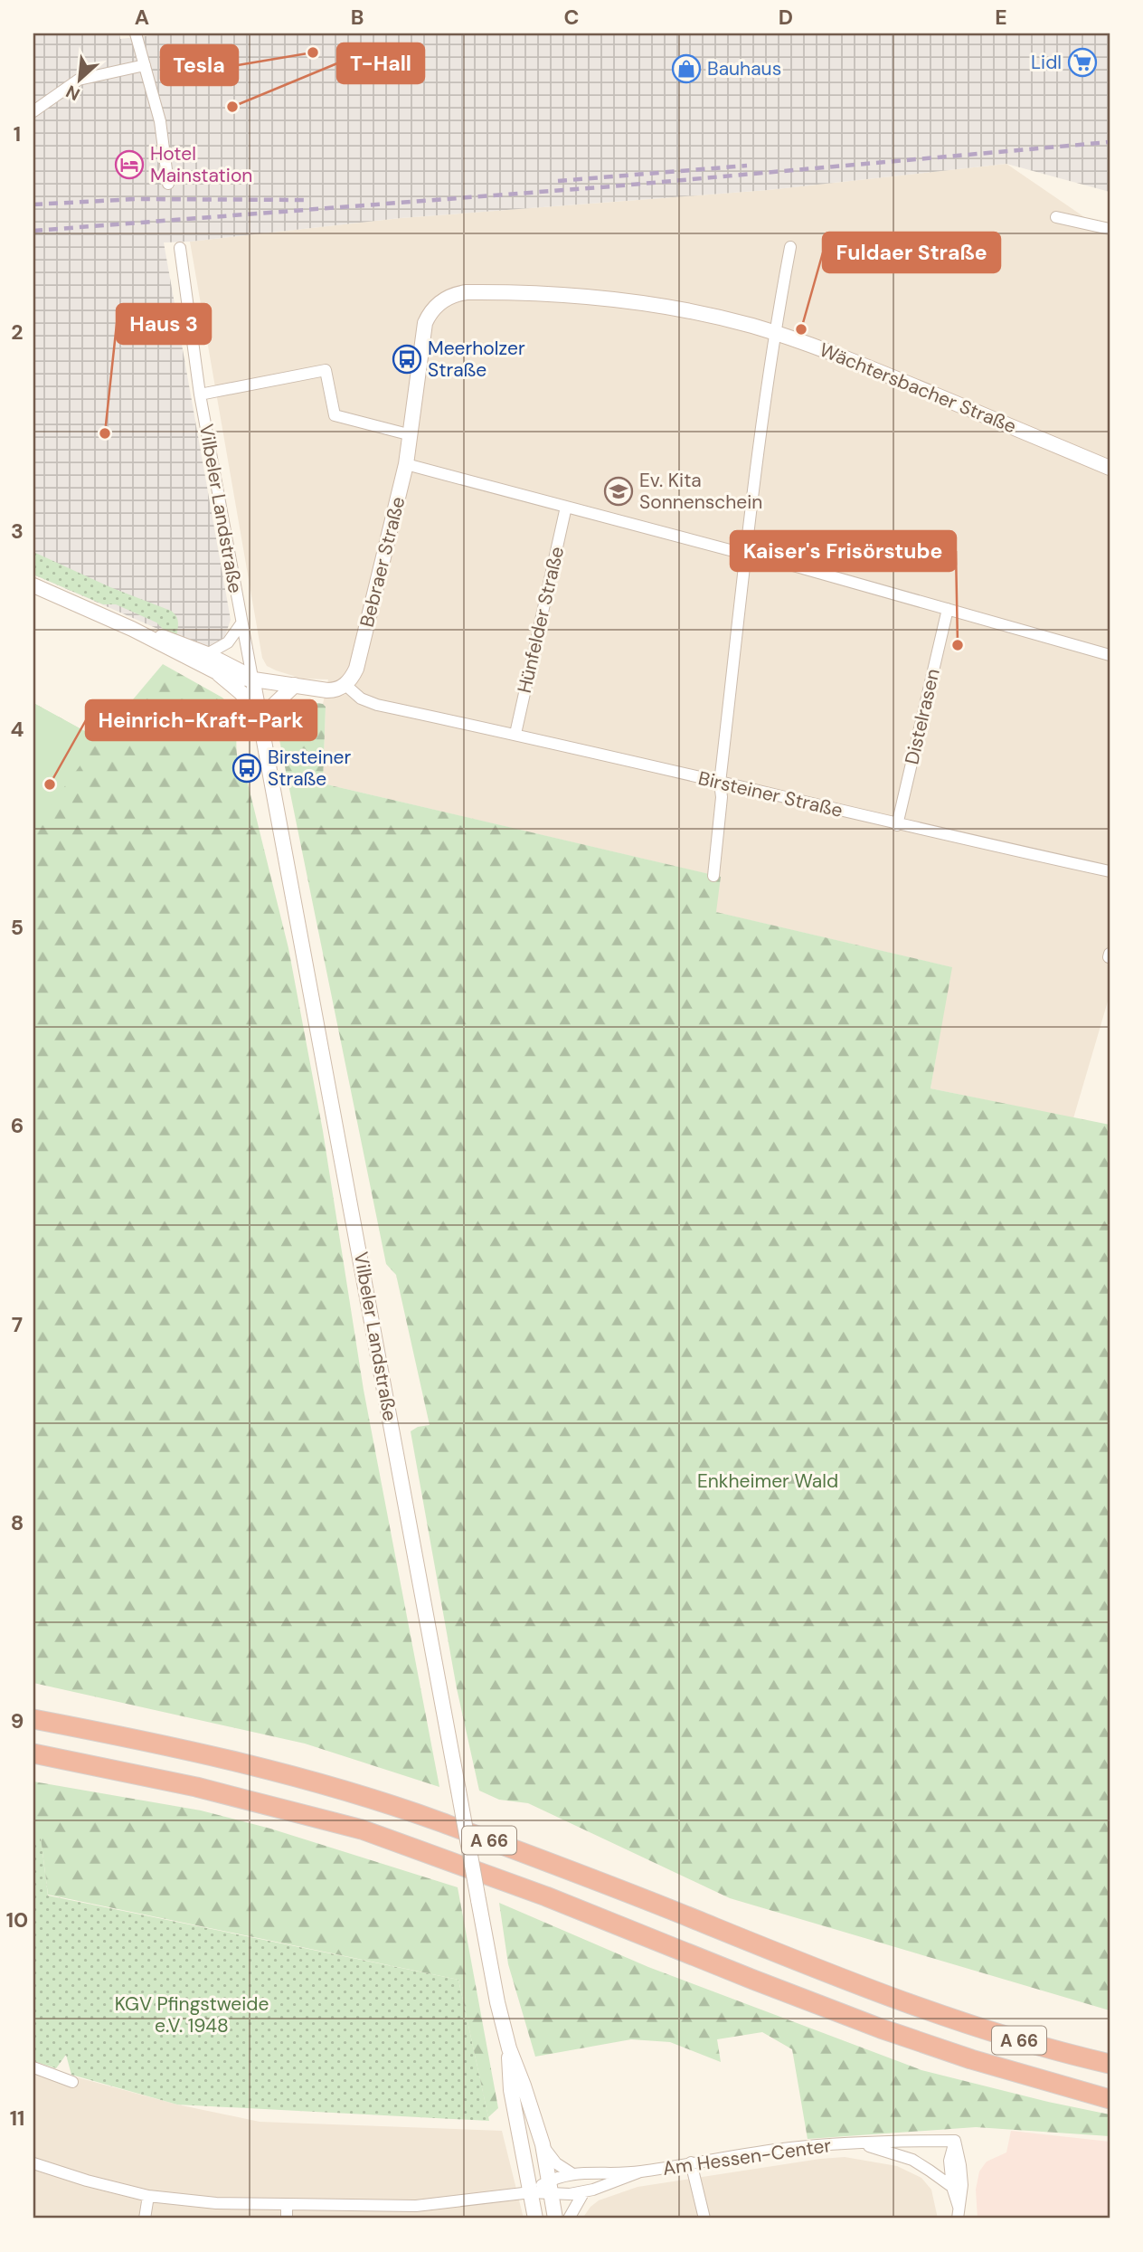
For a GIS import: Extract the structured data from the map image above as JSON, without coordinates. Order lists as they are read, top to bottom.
{
  "streets": {
    "highway": ["A 66"],
    "main road": ["Wächtersbacher Straße", "Vilbeler Landstraße", "Bebraer Straße"],
    "street": [
      "Hünfelder Straße",
      "Distelrasen",
      "Birsteiner Straße",
      "Am Hessen-Center"
    ]
  },
  "crossings": [
    ["Wächtersbacher Straße", "Bebraer Straße"],
    ["Vilbeler Landstraße", "Am Hessen-Center"],
    ["Bebraer Straße", "Birsteiner Straße"],
    ["Hünfelder Straße", "Birsteiner Straße"],
    ["Distelrasen", "Birsteiner Straße"]
  ],
  "parks": ["Enkheimer Wald", "KGV Pfingstweide e.V. 1948"],
  "places": {
    "other": [
      "Tesla",
      "T-Hall",
      "Fuldaer Straße",
      "Haus 3",
      "Kaiser's Frisörstube",
      "Heinrich-Kraft-Park"
    ],
    "supermarket": ["Lidl"],
    "shop": ["Bauhaus"],
    "hotel": ["Hotel Mainstation"],
    "bus stop": ["Meerholzer Straße", "Birsteiner Straße"],
    "school or university": ["Ev. Kita Sonnenschein"]
  },
  "north": "bottom left",
  "grid": {
    "columns": [
      "A",
      "B",
      "C",
      "D",
      "E"
    ],
    "rows": [
      "1",
      "2",
      "3",
      "4",
      "5",
      "6",
      "7",
      "8",
      "9",
      "10",
      "11"
    ]
  }
}
